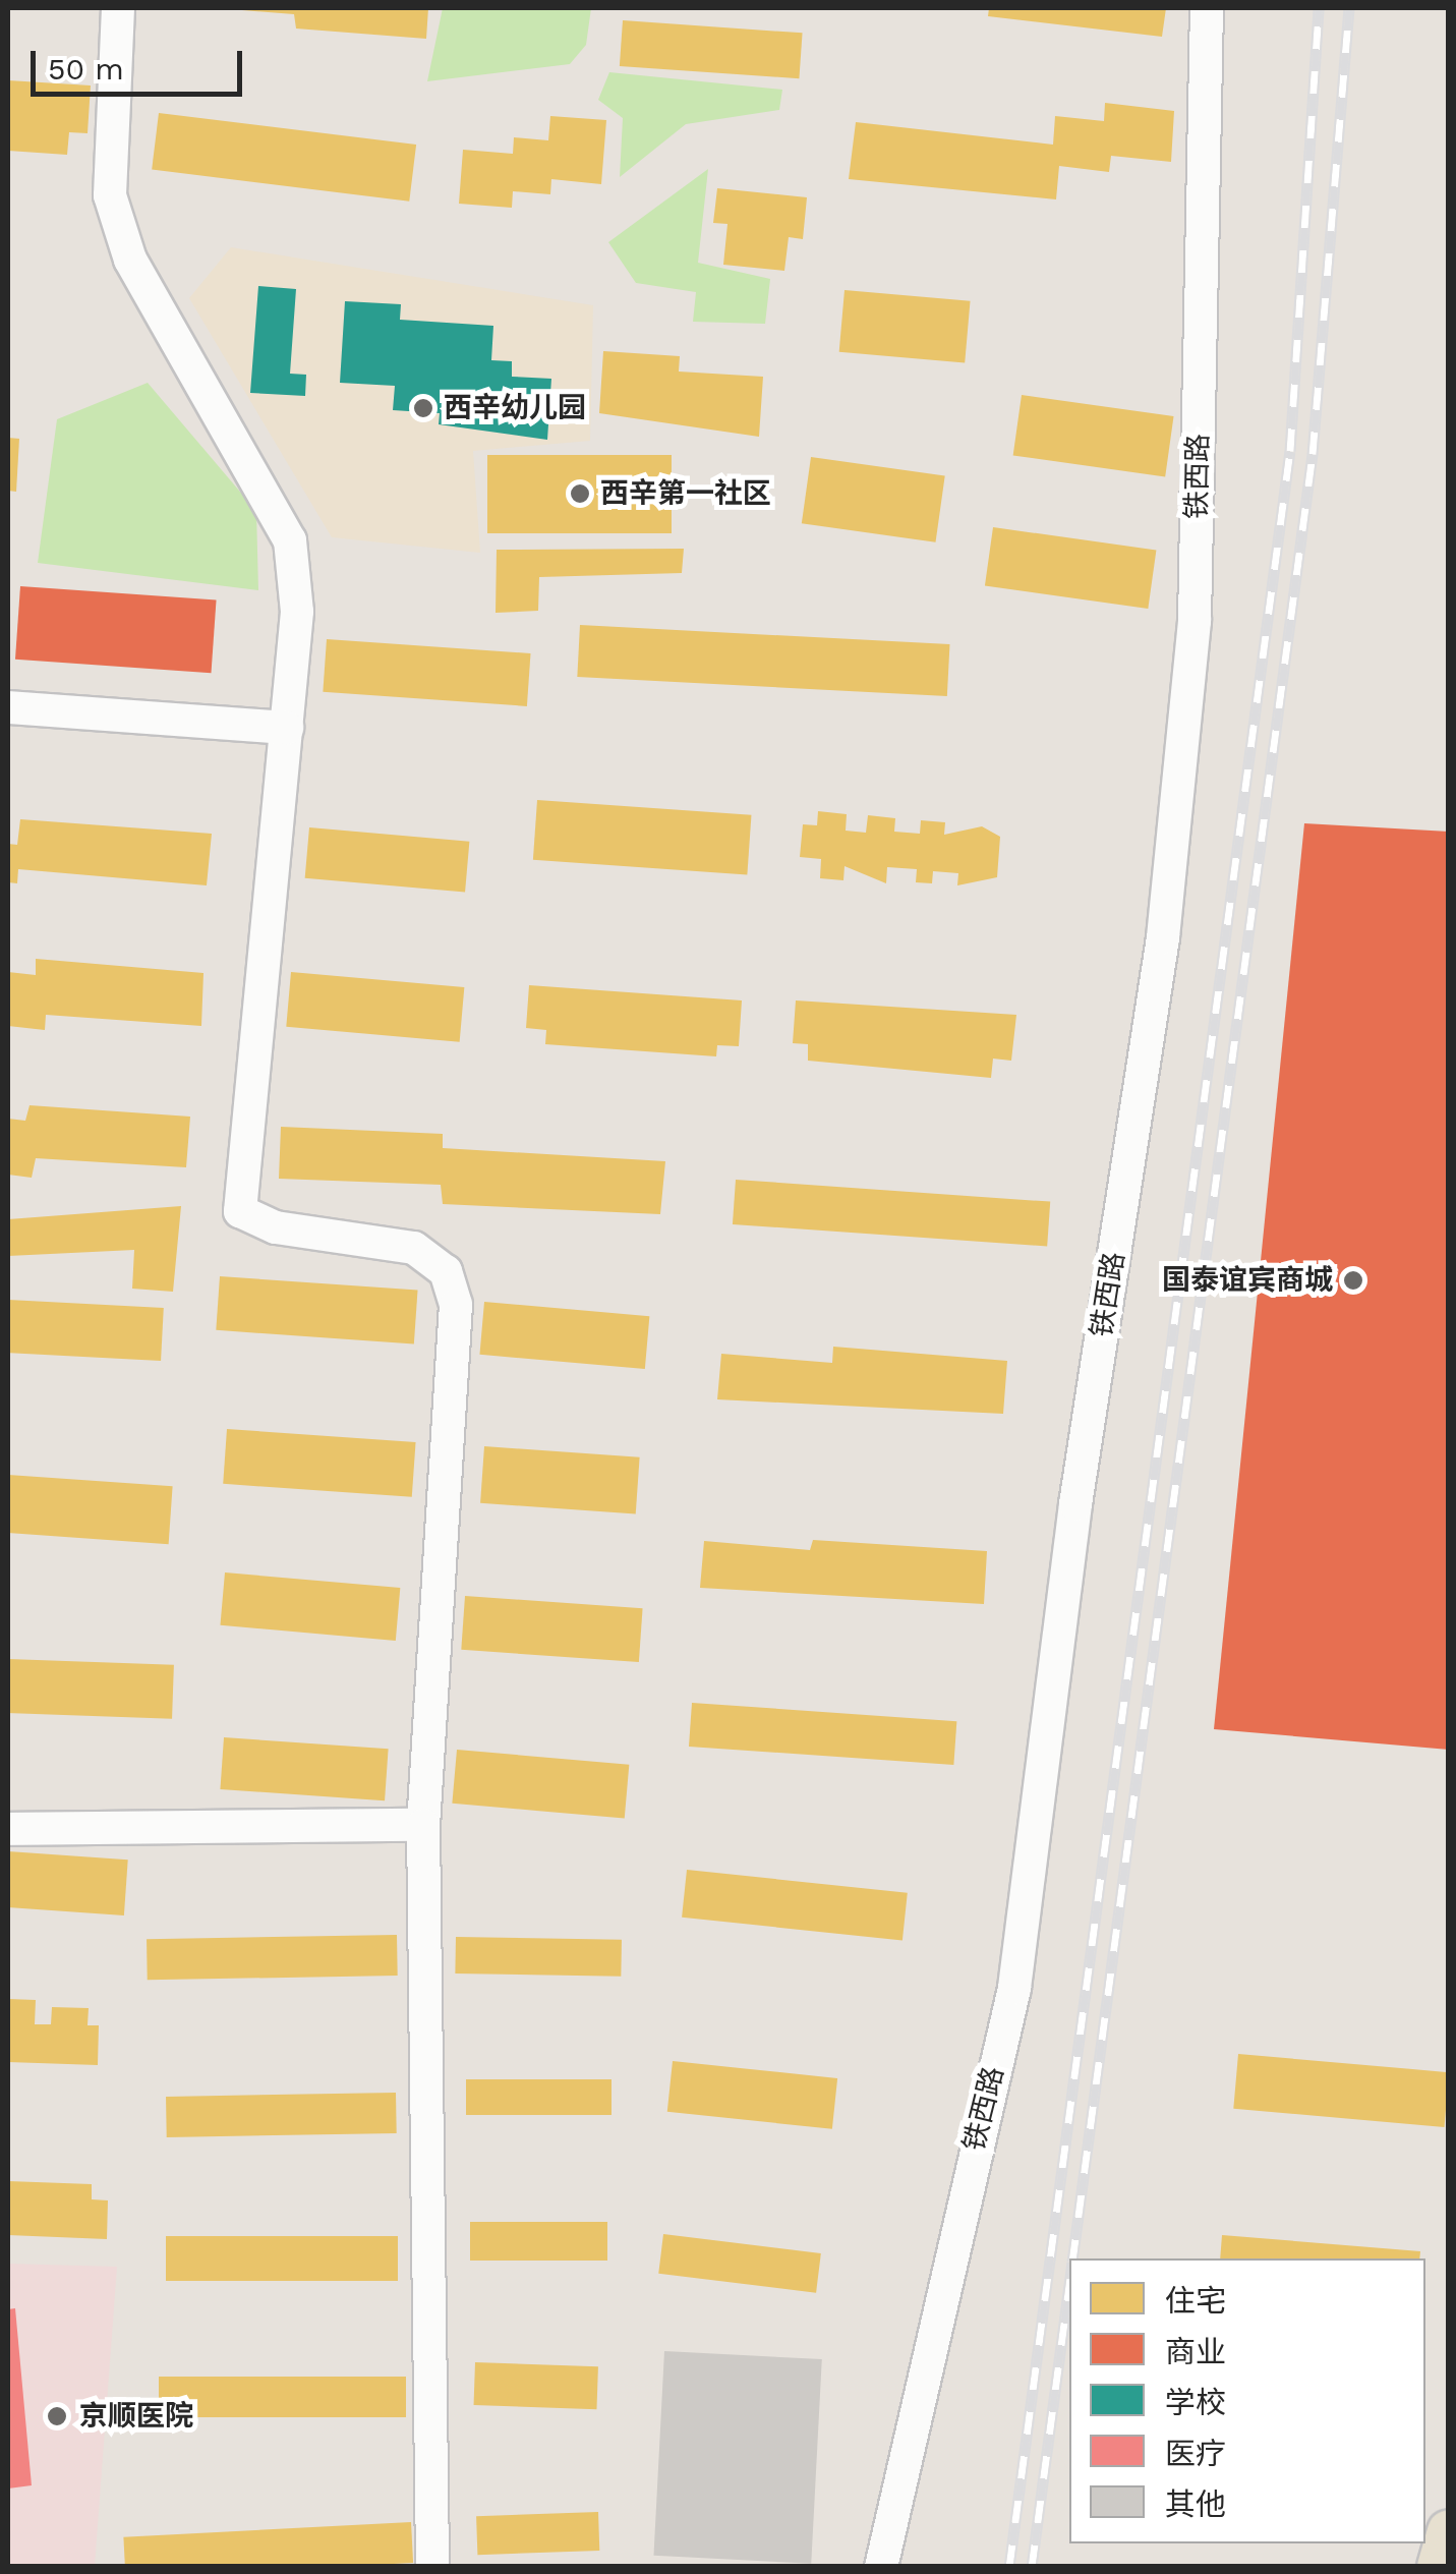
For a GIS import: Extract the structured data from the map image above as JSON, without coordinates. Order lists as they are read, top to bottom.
{
  "streets": {
    "street": ["铁西路"]
  },
  "places": [
    "西辛幼儿园",
    "西辛第一社区",
    "国泰谊宾商城",
    "京顺医院"
  ],
  "legend": [
    "住宅",
    "商业",
    "学校",
    "医疗",
    "其他"
  ],
  "scale_bar": "50 m"
}
